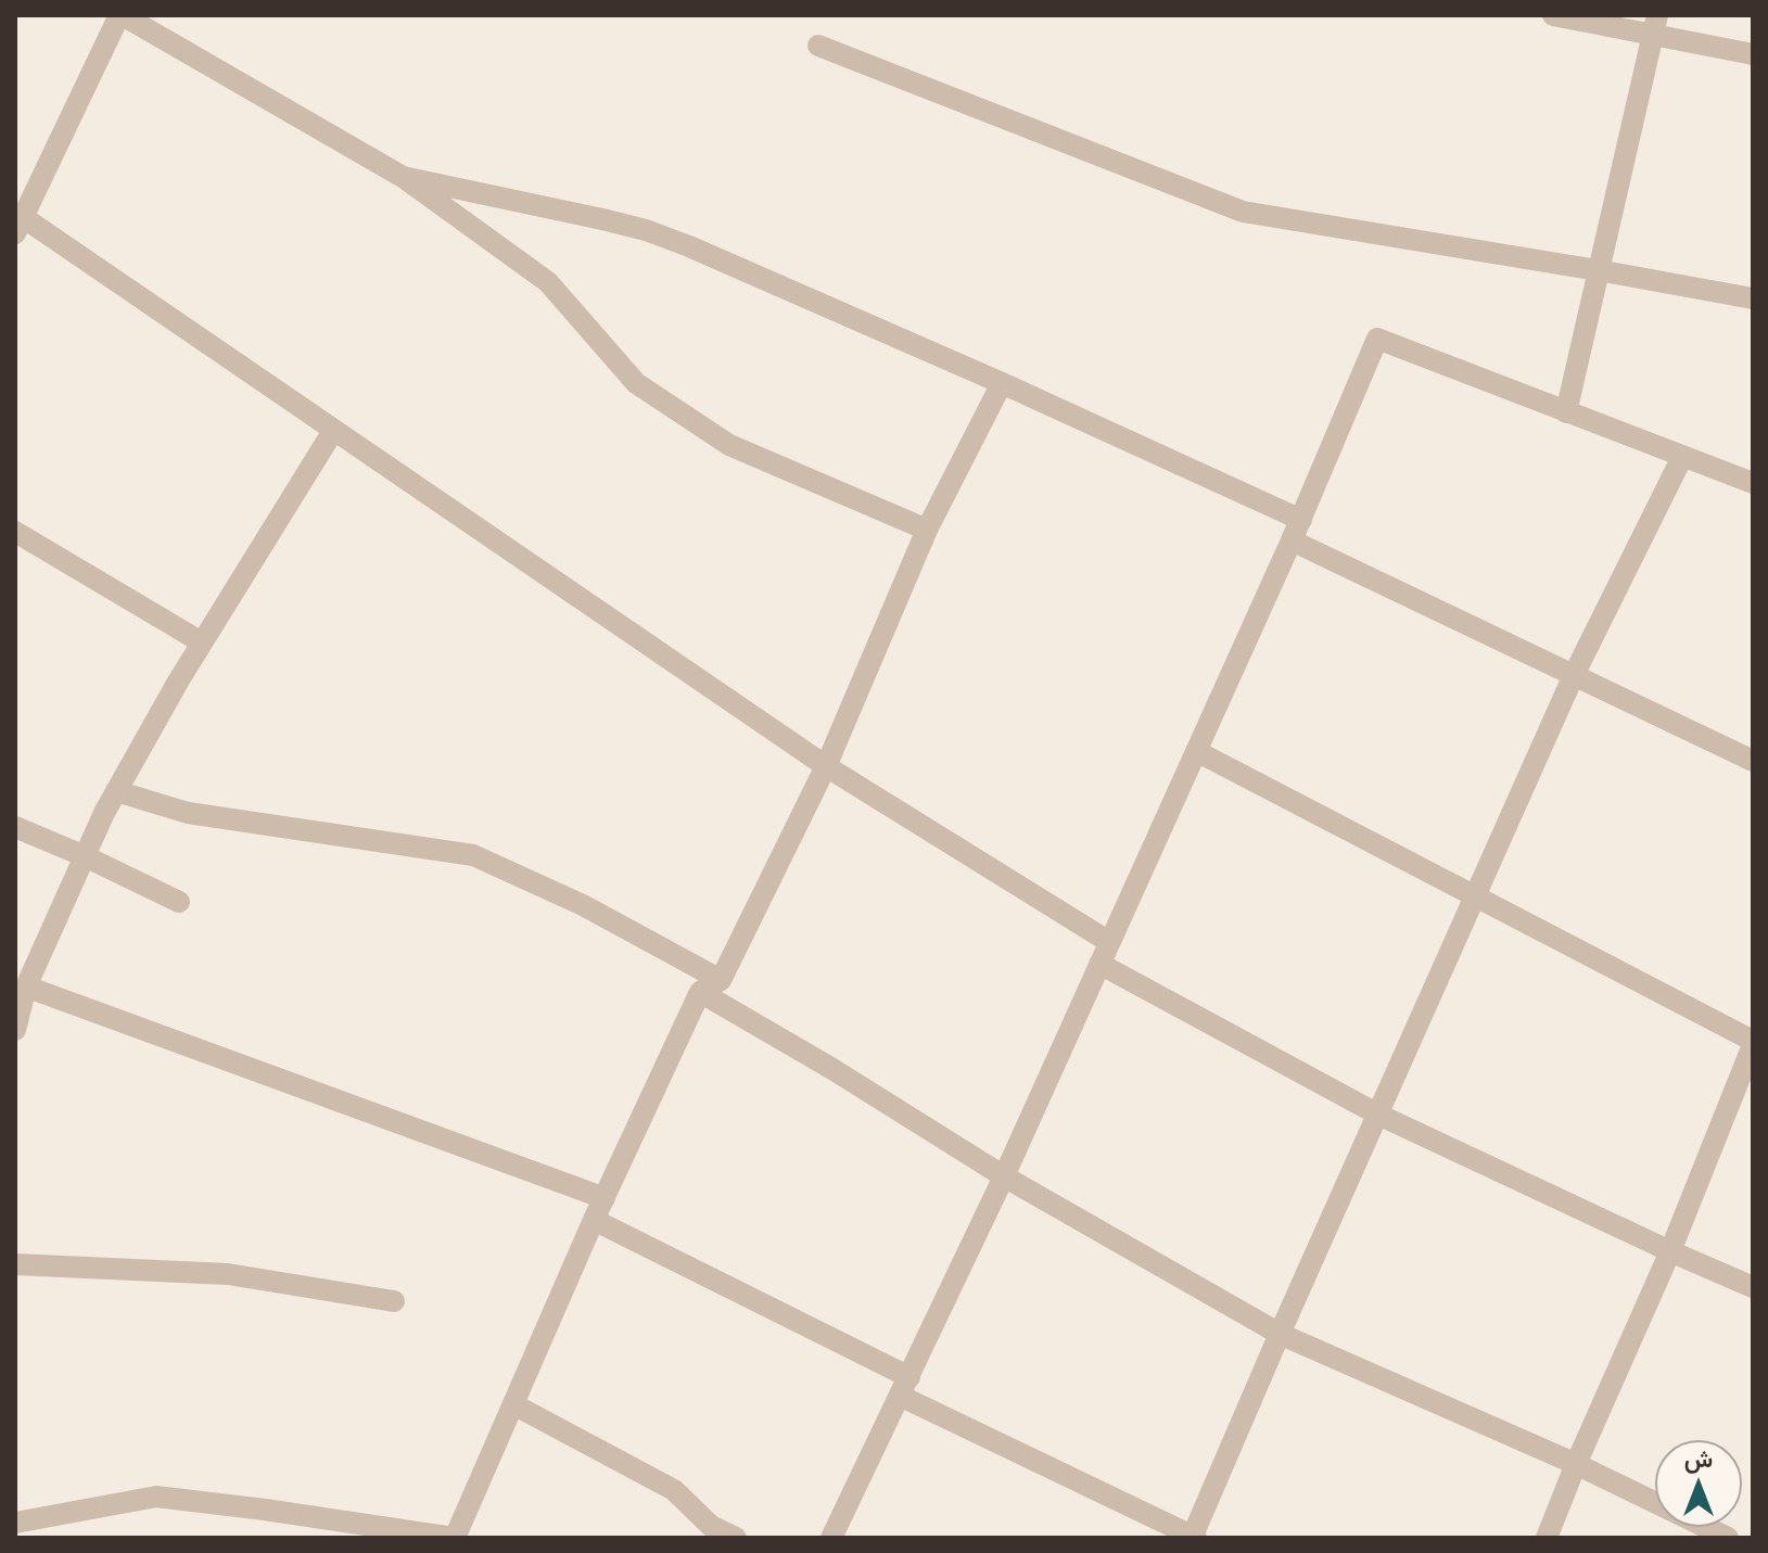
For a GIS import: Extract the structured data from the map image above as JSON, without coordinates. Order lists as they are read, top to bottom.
{
  "north": "top"
}
